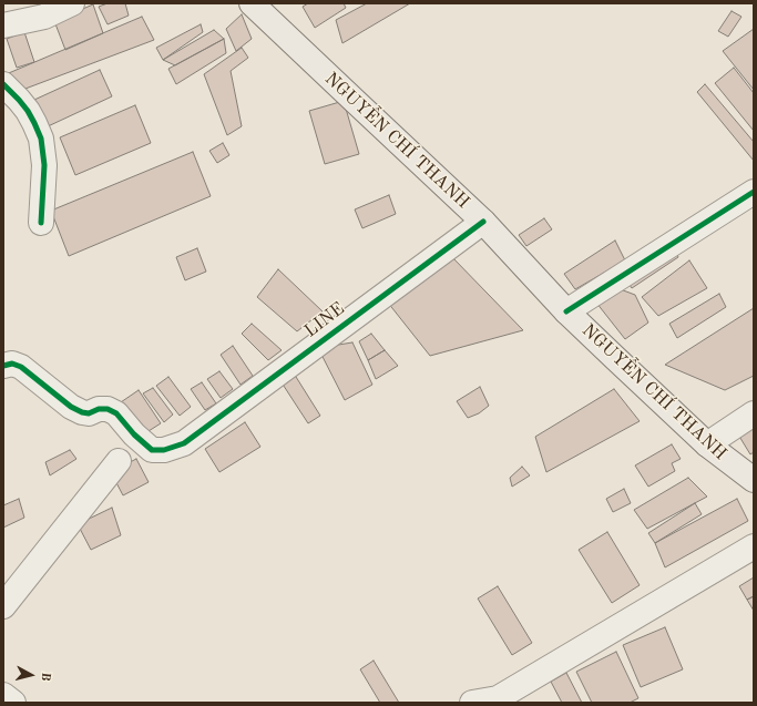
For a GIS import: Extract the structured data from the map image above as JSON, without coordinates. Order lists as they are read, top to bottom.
{
  "streets": {
    "main road": ["NGUYỄN CHÍ THANH"],
    "street": ["LINE"]
  },
  "crossings": [
    ["NGUYỄN CHÍ THANH", "LINE"]
  ],
  "north": "right"
}
